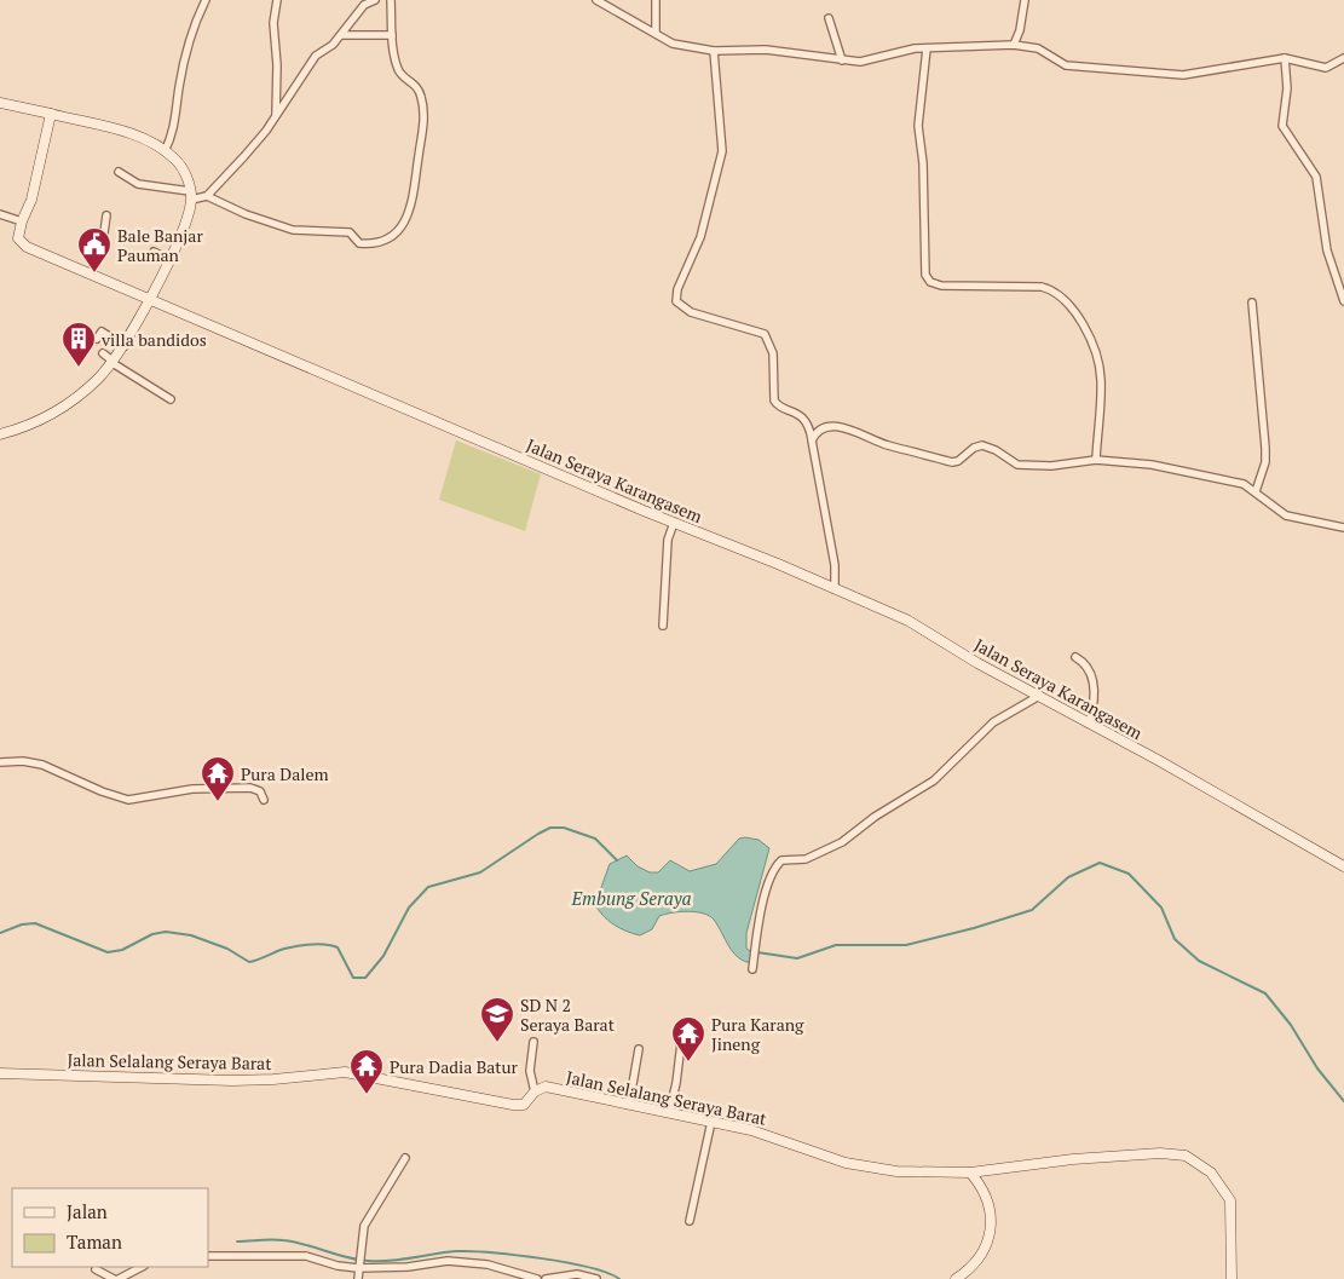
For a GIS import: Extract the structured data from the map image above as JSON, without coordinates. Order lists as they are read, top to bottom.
{
  "streets": {
    "street": ["Jalan Seraya Karangasem", "Jalan Selalang Seraya Barat"]
  },
  "water": ["Embung Seraya"],
  "places": {
    "public building": ["Bale Banjar Pauman"],
    "building": ["villa bandidos"],
    "temple": ["Pura Dalem", "Pura Karang Jineng", "Pura Dadia Batur"],
    "school or university": ["SD N 2 Seraya Barat"]
  },
  "legend": ["Jalan", "Taman"]
}
